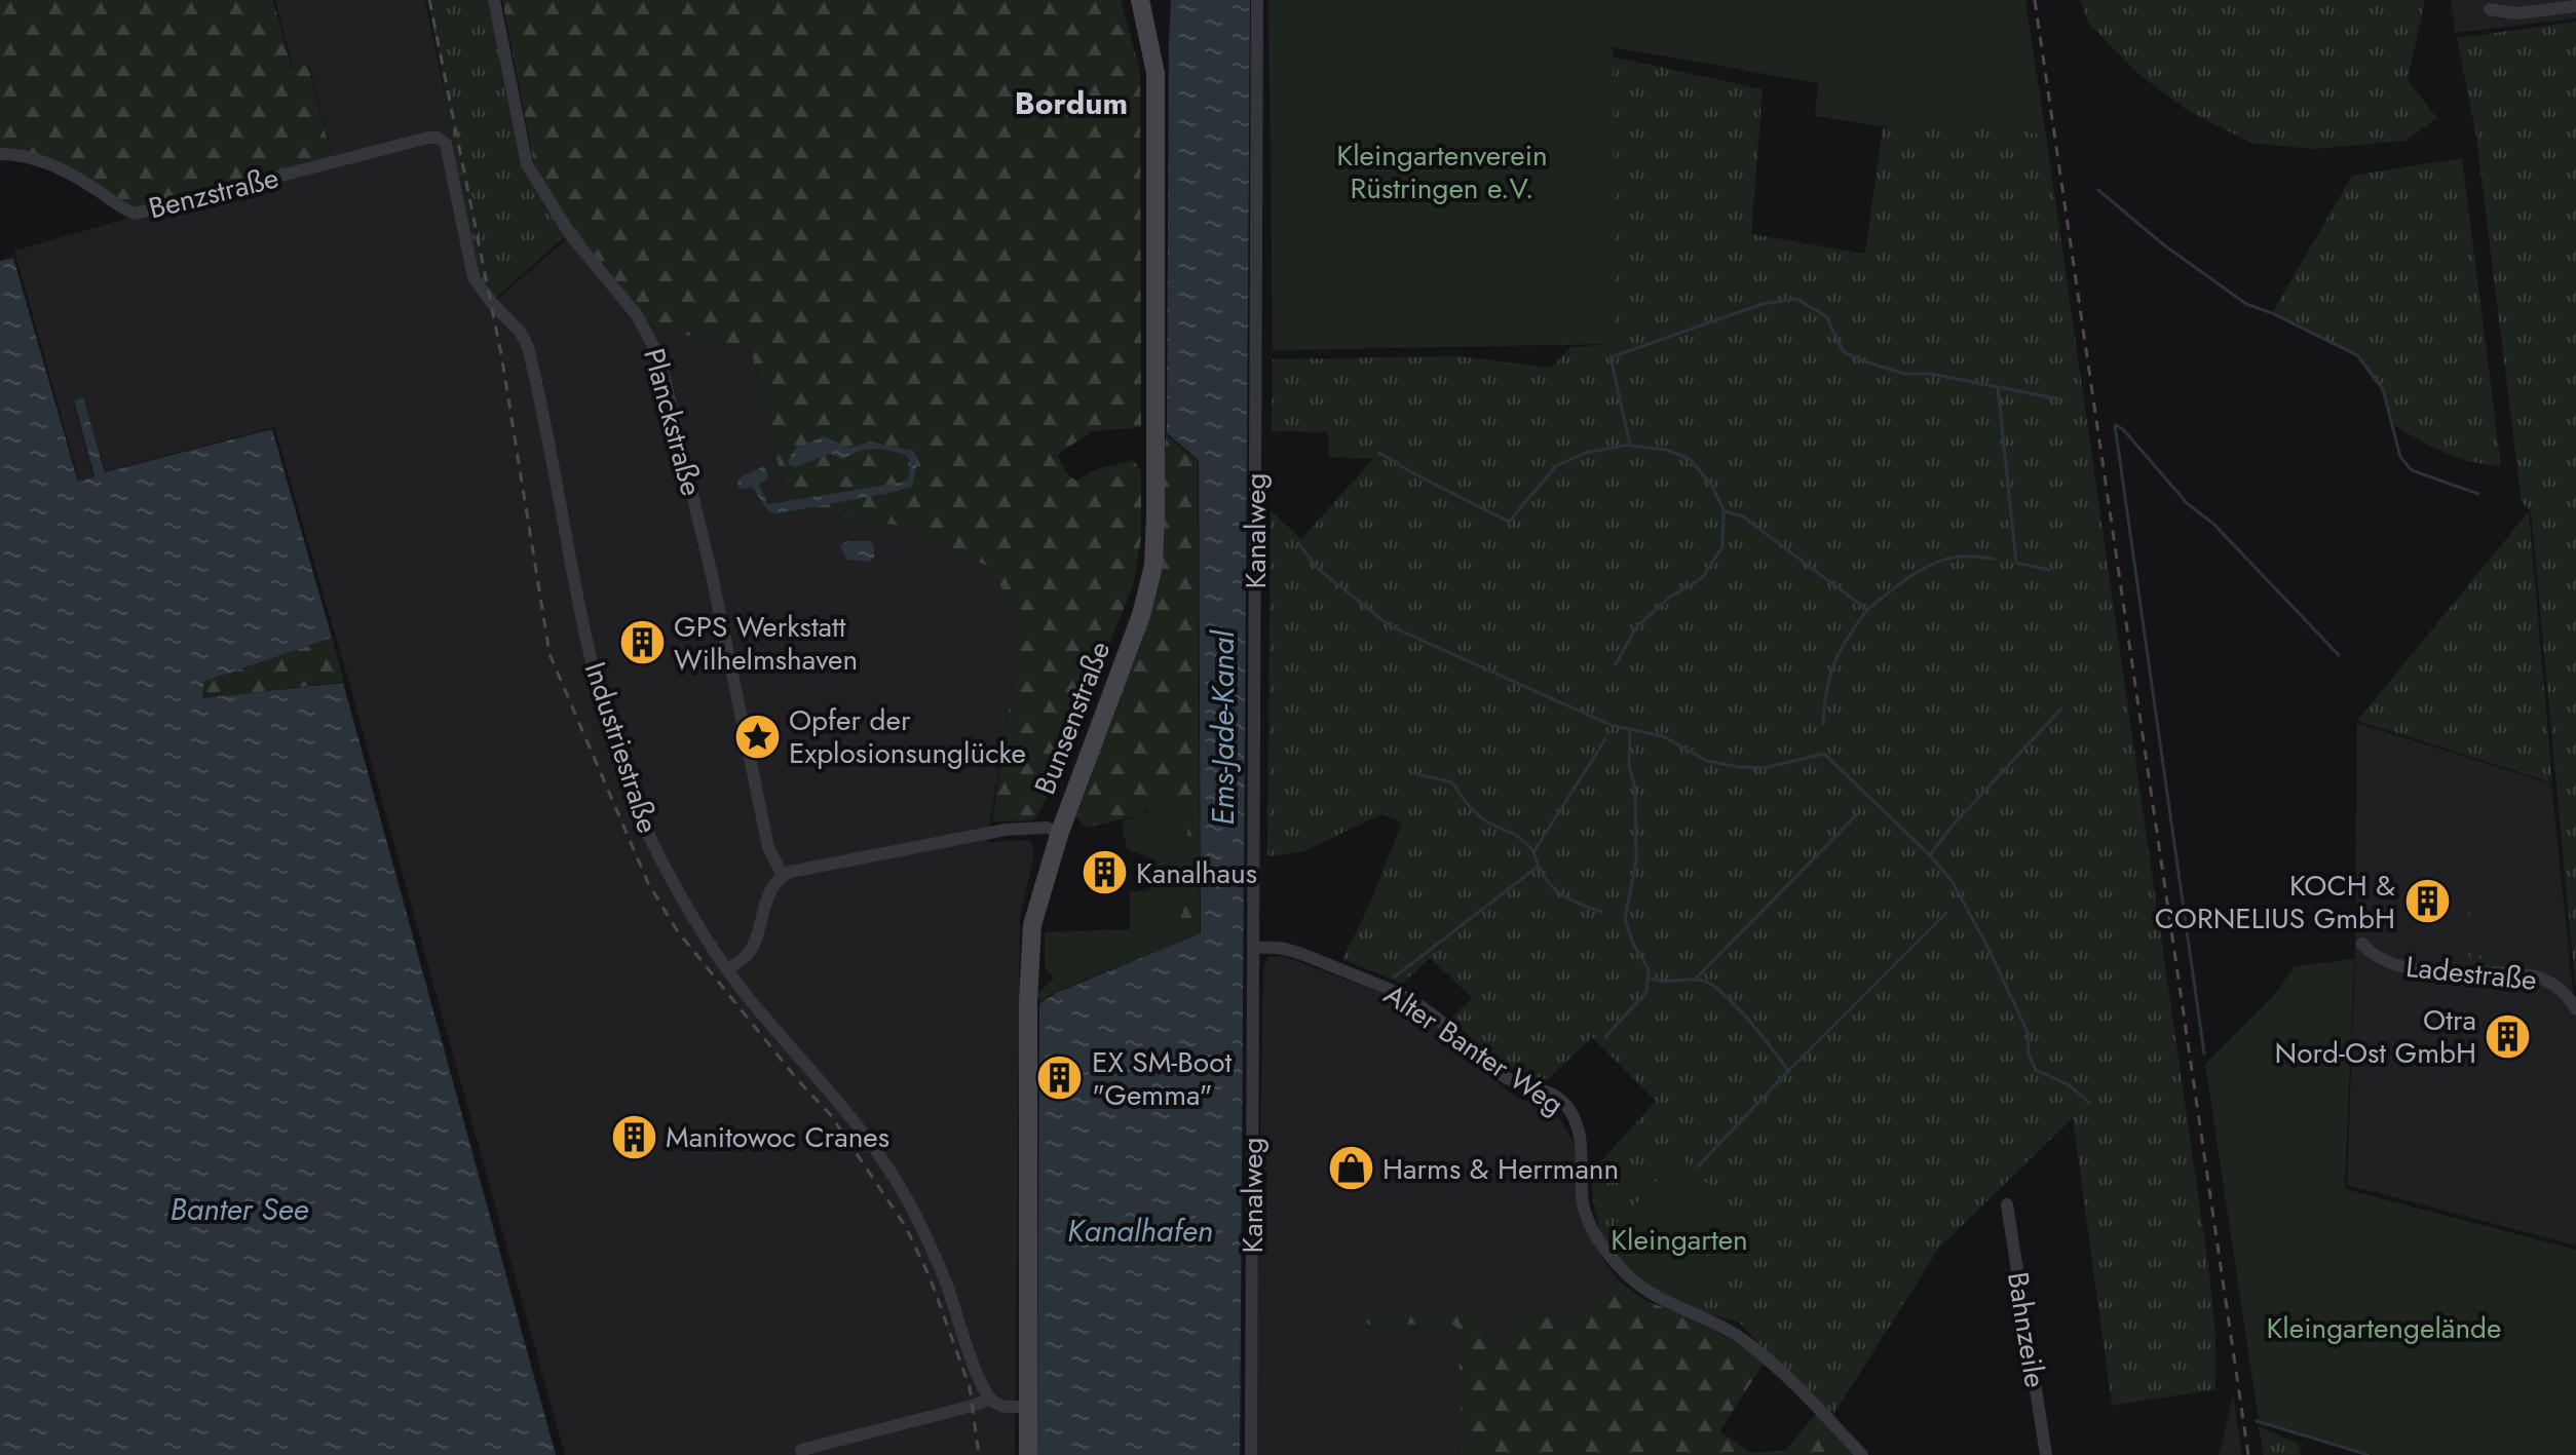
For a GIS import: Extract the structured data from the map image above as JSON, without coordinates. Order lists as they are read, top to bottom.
{
  "streets": {
    "street": [
      "Benzstraße",
      "Planckstraße",
      "Kanalweg",
      "Bunsenstraße",
      "Industriestraße",
      "Ladestraße",
      "Alter Banter Weg",
      "Bahnzeile"
    ]
  },
  "crossings": [
    ["Benzstraße", "Industriestraße"],
    ["Kanalweg", "Alter Banter Weg"]
  ],
  "districts": ["Bordum"],
  "water": ["Ems-Jade-Kanal", "Banter See", "Kanalhafen"],
  "parks": ["Kleingartenverein Rüstringen e.V.", "Kleingarten", "Kleingartengelände"],
  "places": {
    "building": [
      "GPS Werkstatt Wilhelmshaven",
      "Kanalhaus",
      "KOCH & CORNELIUS GmbH",
      "Otra Nord-Ost GmbH",
      "EX SM-Boot \"Gemma\"",
      "Manitowoc Cranes"
    ],
    "place": ["Opfer der Explosionsunglücke"],
    "shop": ["Harms & Herrmann"]
  }
}
